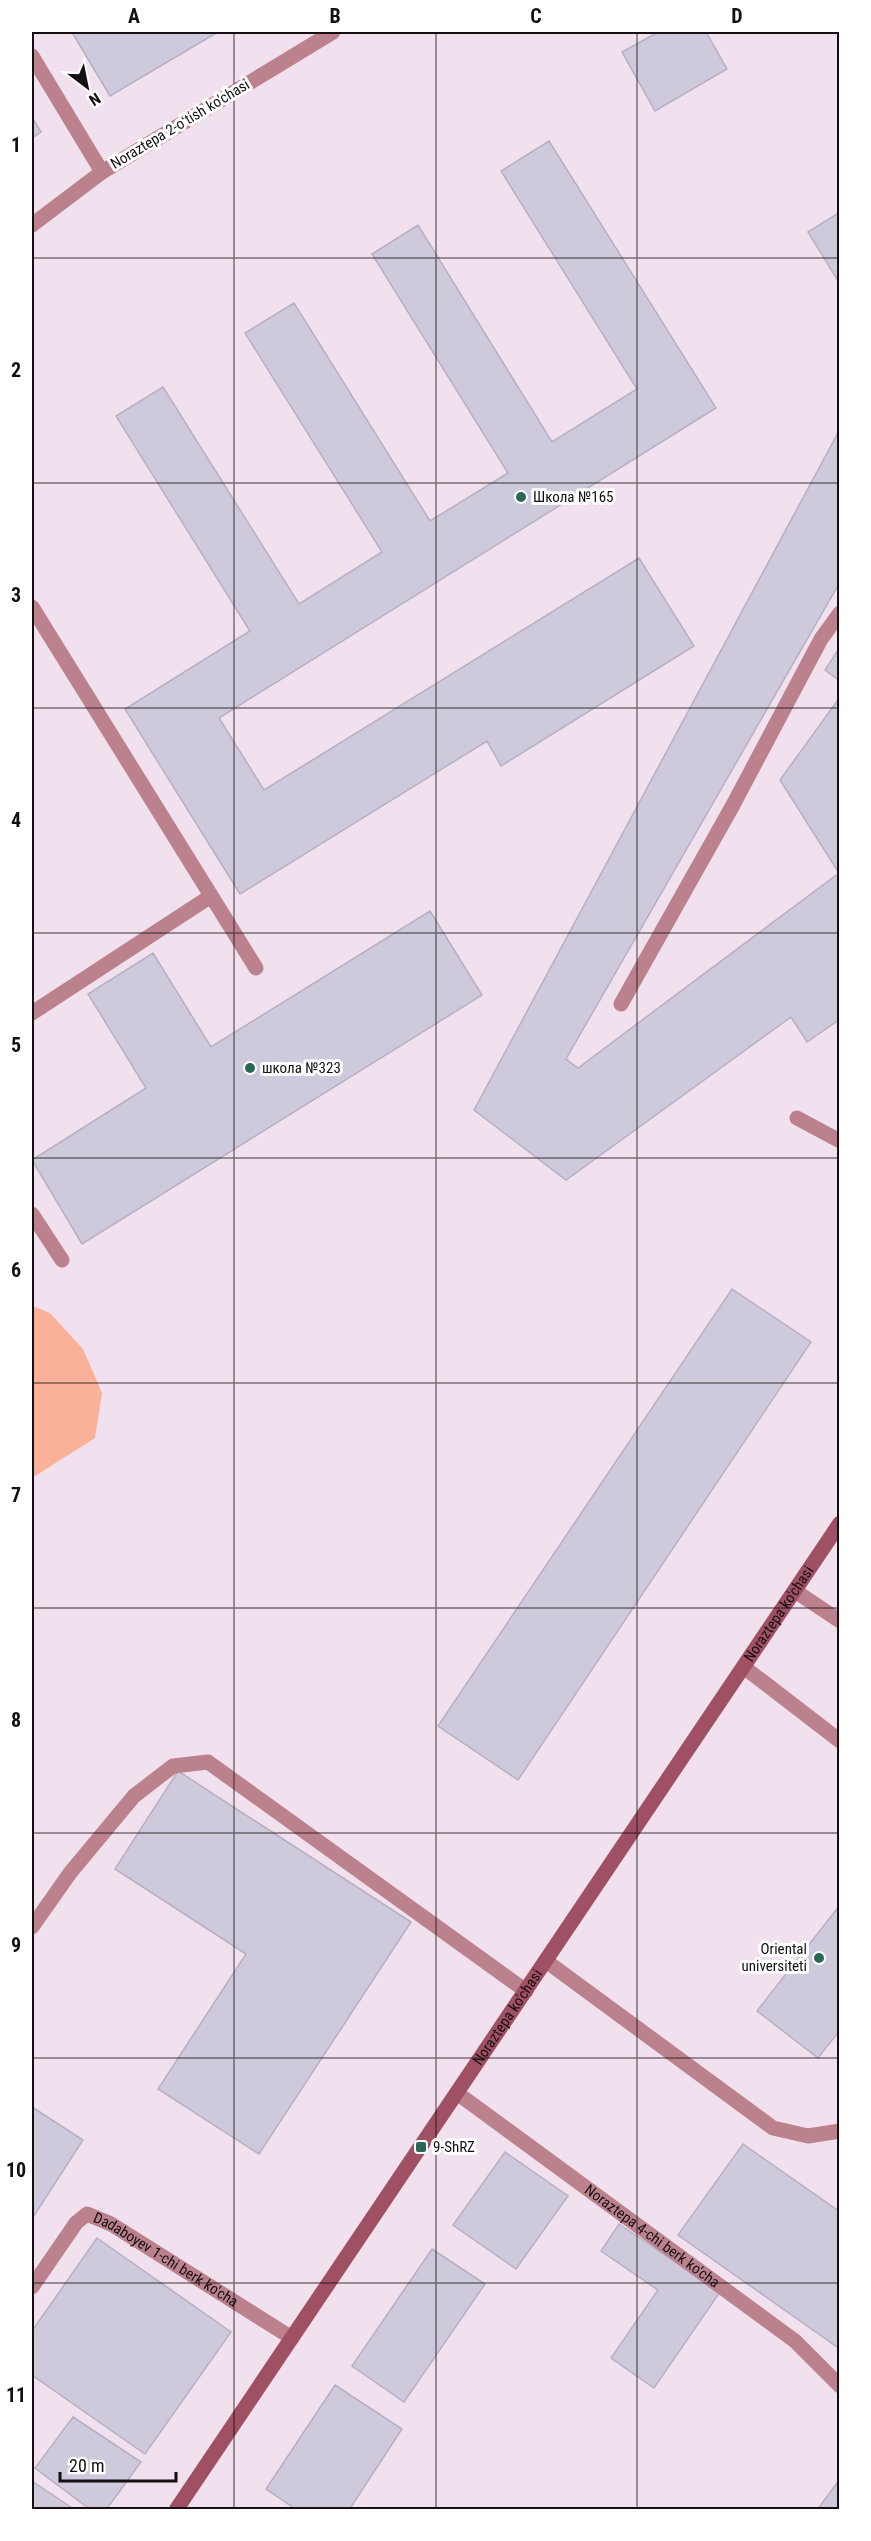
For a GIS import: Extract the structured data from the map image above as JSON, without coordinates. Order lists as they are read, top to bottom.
{
  "streets": {
    "main road": ["Noraztepa ko'chasi"],
    "street": ["Noraztepa 2-oʻtish ko'chasi", "Noraztepa 4-chi berk ko'cha", "Dadaboyev 1-chi berk ko'cha"]
  },
  "crossings": [
    ["Noraztepa ko'chasi", "Noraztepa 4-chi berk ko'cha"],
    ["Noraztepa ko'chasi", "Dadaboyev 1-chi berk ko'cha"]
  ],
  "places": {
    "other": ["Школа №165", "школа №323", "Oriental universiteti"],
    "transit": ["9-ShRZ"]
  },
  "scale_bar": "20 m",
  "north": "bottom right",
  "grid": {
    "columns": [
      "A",
      "B",
      "C",
      "D"
    ],
    "rows": [
      "1",
      "2",
      "3",
      "4",
      "5",
      "6",
      "7",
      "8",
      "9",
      "10",
      "11"
    ]
  }
}
